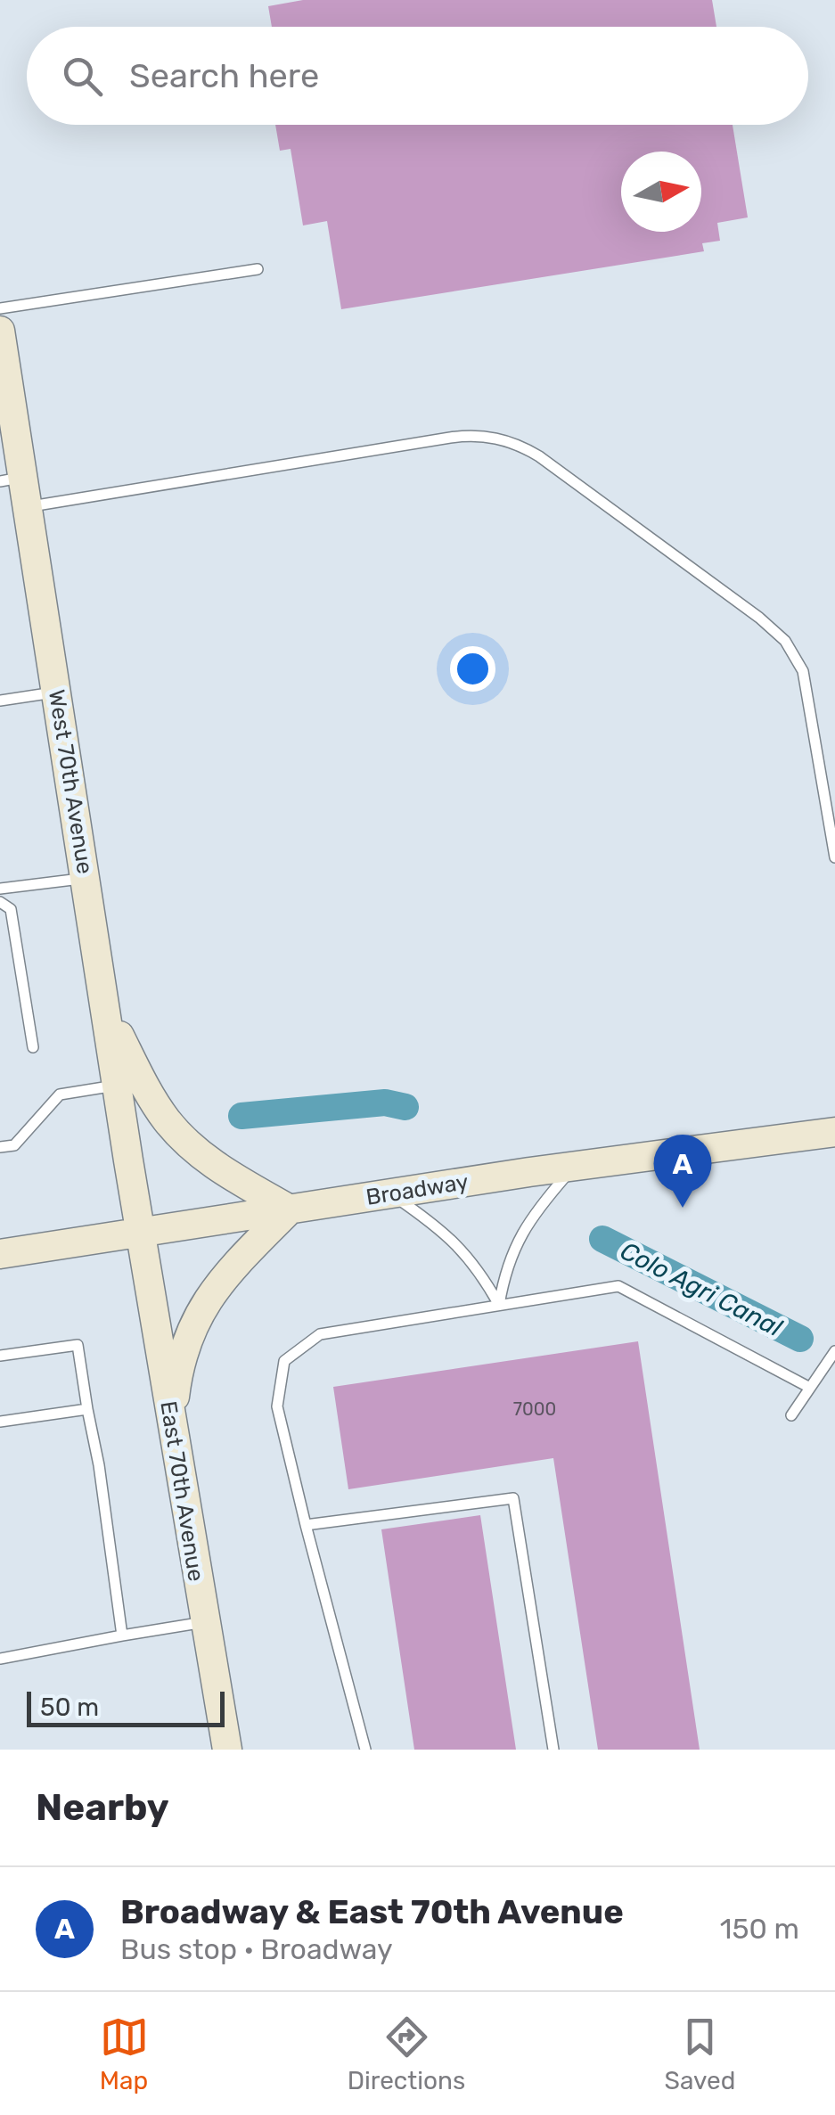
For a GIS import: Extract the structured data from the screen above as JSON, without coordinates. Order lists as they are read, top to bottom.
{
  "streets": {
    "main road": ["West 70th Avenue", "Broadway", "East 70th Avenue"]
  },
  "crossings": [
    ["West 70th Avenue", "Broadway"],
    ["West 70th Avenue", "East 70th Avenue"],
    ["Broadway", "East 70th Avenue"]
  ],
  "water": ["Colo Agri Canal"],
  "house_numbers": ["7000"],
  "scale_bar": "50 m",
  "north": "right",
  "page": {
    "search": "Search here",
    "pins": "A",
    "scale": "50 m",
    "heading": "Nearby",
    "list": [
      {
        "mark": "A",
        "name": "Broadway & East 70th Avenue",
        "note": "Bus stop · Broadway",
        "value": "150 m"
      }
    ],
    "nav": ["Map", "Directions", "Saved"]
  }
}
